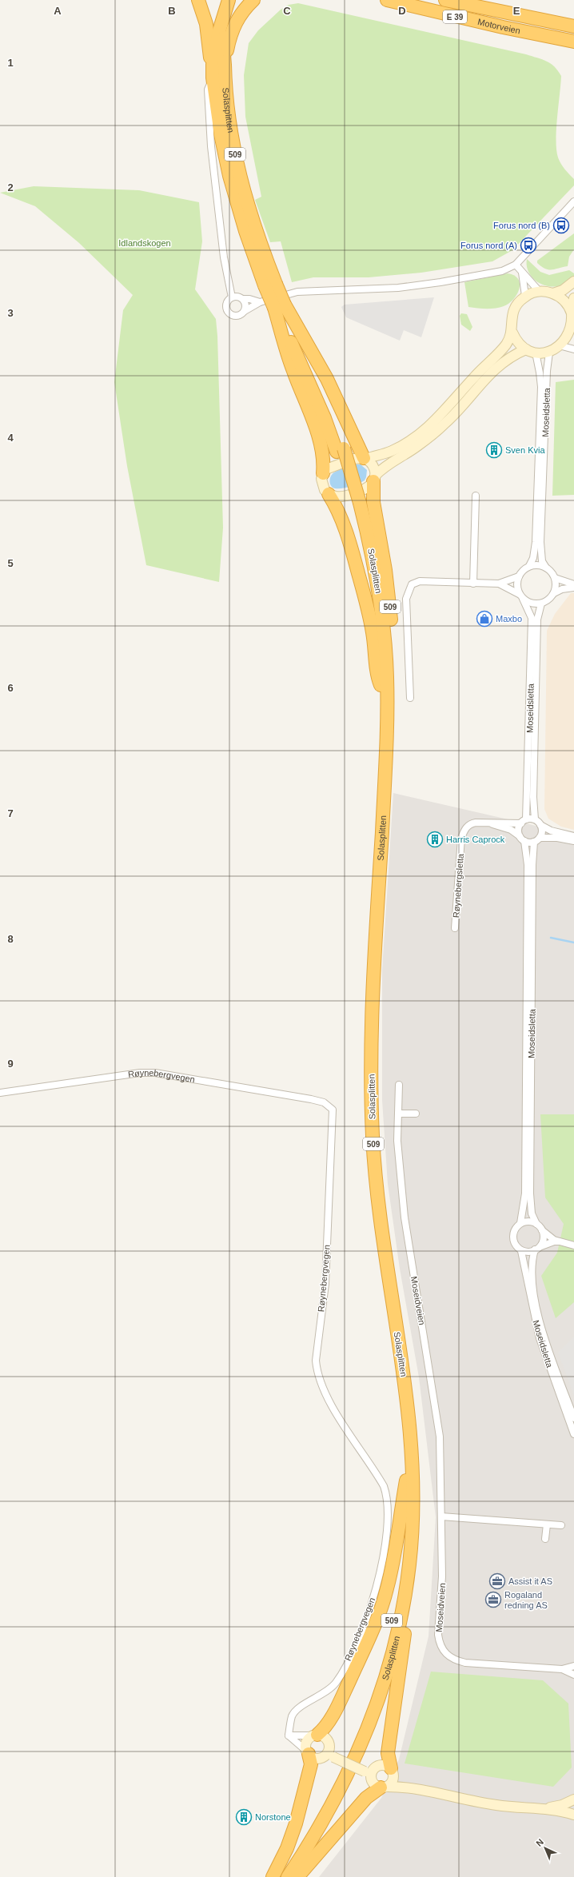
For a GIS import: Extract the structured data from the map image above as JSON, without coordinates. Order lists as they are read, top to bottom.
{
  "streets": {
    "highway": [
      "E 39",
      "Motorveien",
      "Solasplitten",
      "509"
    ],
    "street": [
      "Moseidsletta",
      "Røynebergsletta",
      "Røynebergvegen",
      "Moseidveien"
    ]
  },
  "crossings": [
    ["Solasplitten", "509"],
    ["Moseidsletta", "Røynebergsletta"]
  ],
  "parks": ["Idlandskogen"],
  "places": {
    "bus stop": ["Forus nord (B)", "Forus nord (A)"],
    "building": ["Sven Kvia", "Harris Caprock", "Norstone"],
    "shop": ["Maxbo"],
    "office": ["Assist it AS", "Rogaland redning AS"]
  },
  "north": "top left",
  "grid": {
    "columns": [
      "A",
      "B",
      "C",
      "D",
      "E"
    ],
    "rows": [
      "1",
      "2",
      "3",
      "4",
      "5",
      "6",
      "7",
      "8",
      "9"
    ]
  }
}
